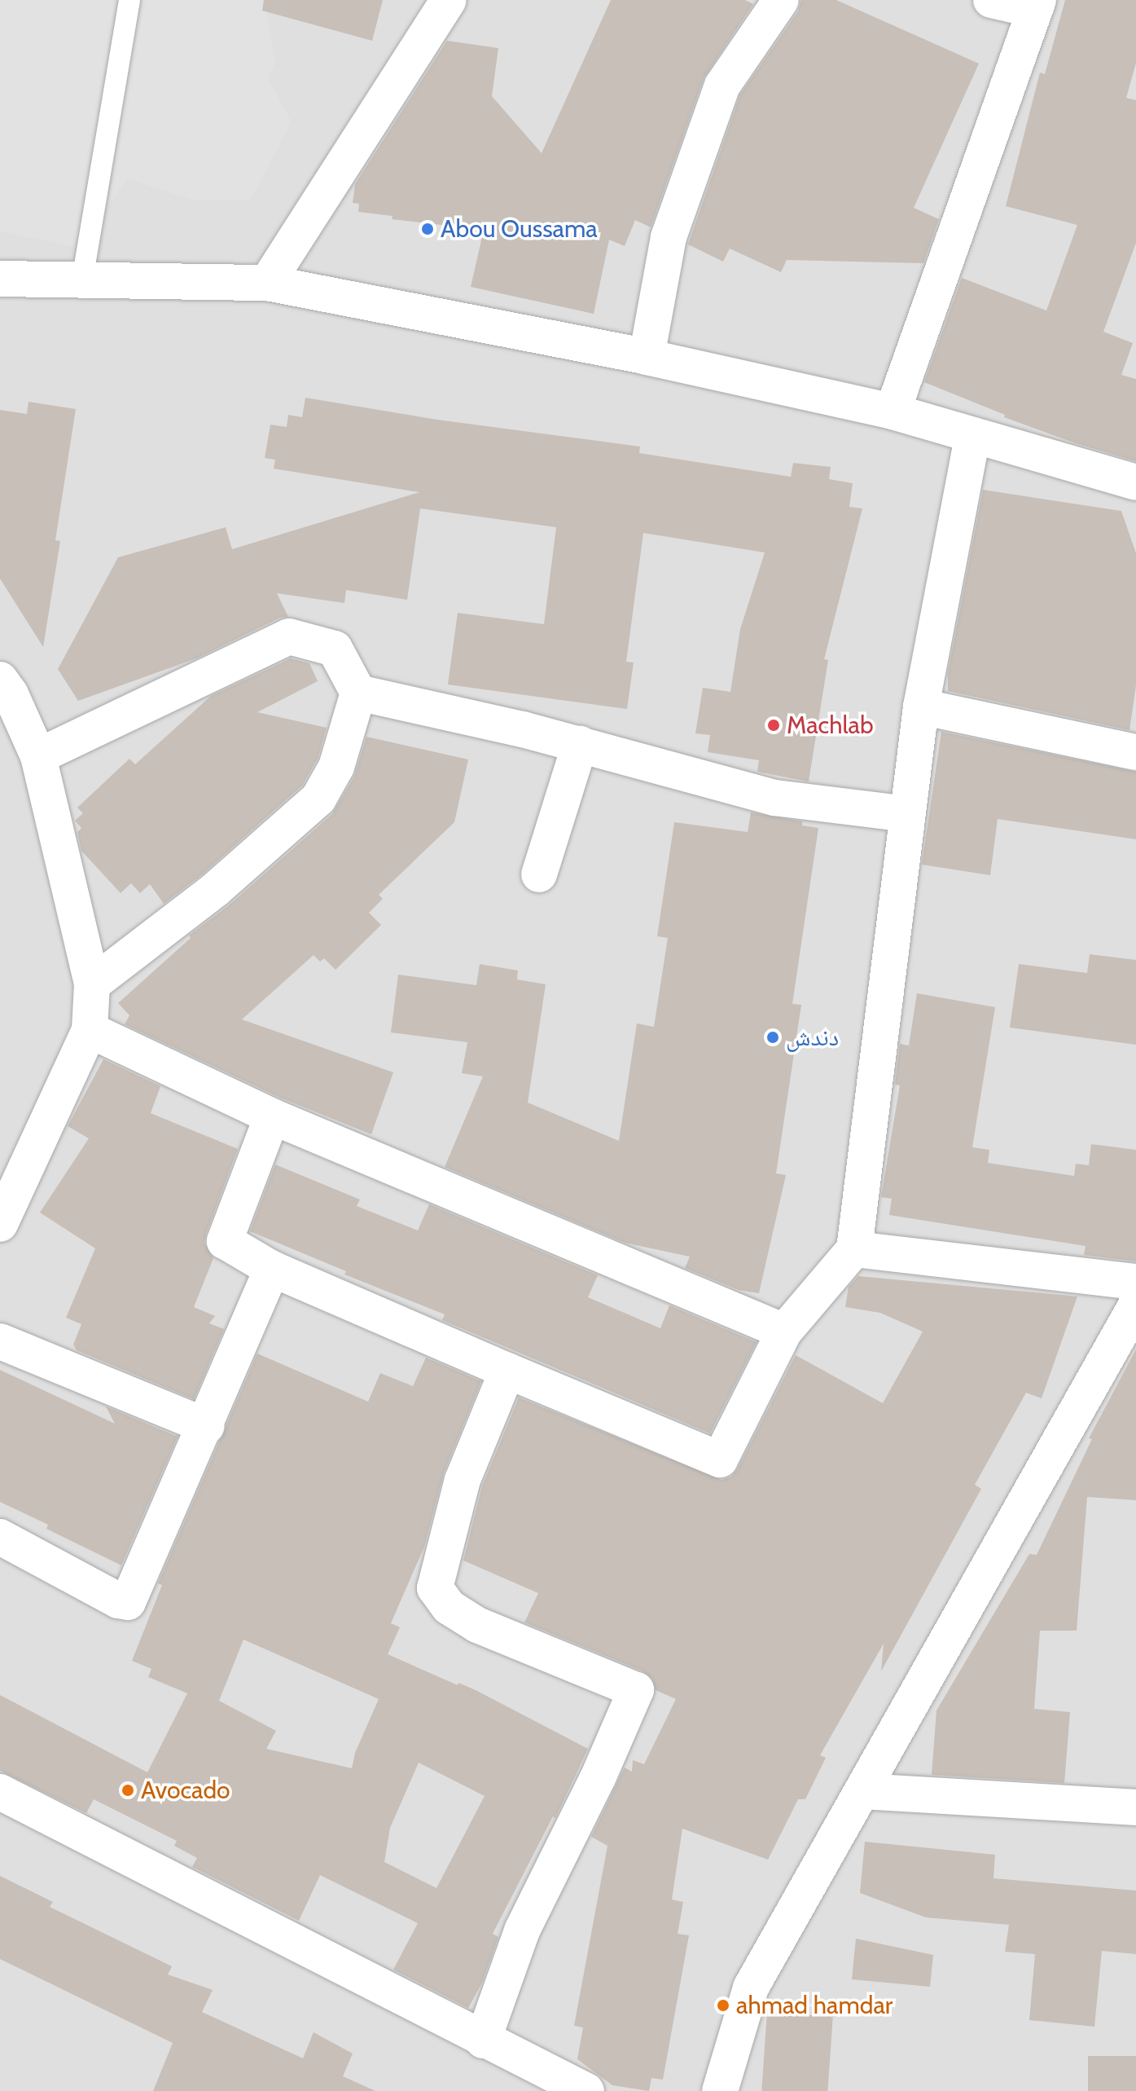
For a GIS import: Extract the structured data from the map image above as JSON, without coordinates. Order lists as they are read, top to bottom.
{
  "places": [
    "Abou Oussama",
    "Machlab",
    "دندش",
    "Avocado",
    "ahmad hamdar"
  ]
}
